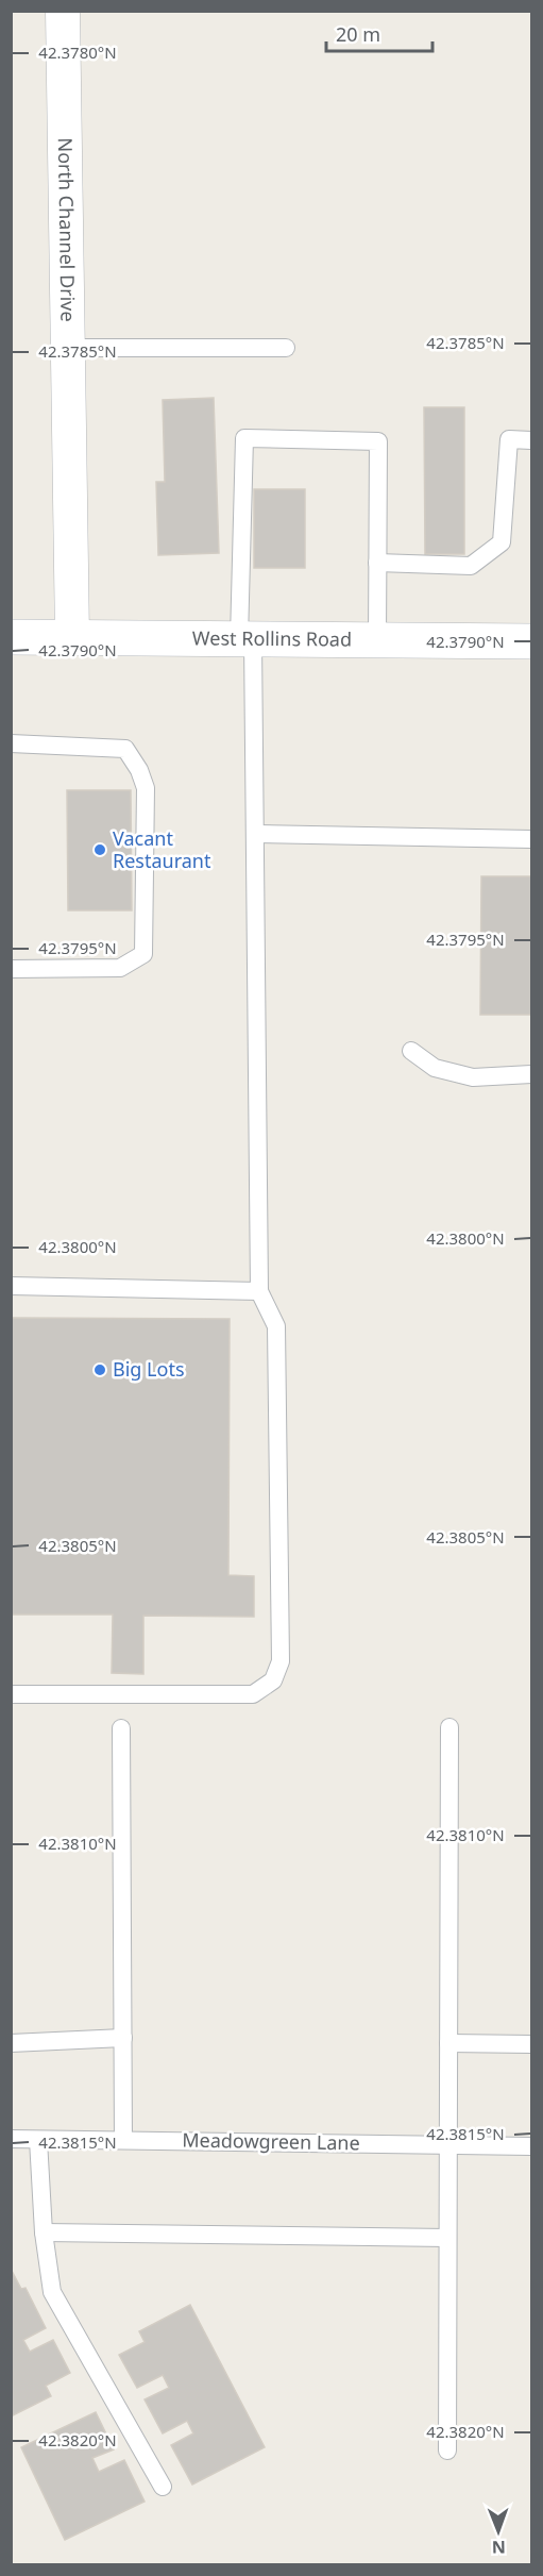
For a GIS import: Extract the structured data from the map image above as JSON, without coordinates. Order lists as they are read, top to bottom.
{
  "streets": {
    "main road": ["West Rollins Road"],
    "street": ["North Channel Drive"],
    "lane": ["Meadowgreen Lane"]
  },
  "crossings": [
    ["North Channel Drive", "West Rollins Road"]
  ],
  "places": ["Vacant Restaurant", "Big Lots"],
  "scale_bar": "20 m",
  "north": "bottom",
  "coordinates": [
    "42.3780°N",
    "42.3785°N",
    "42.3790°N",
    "42.3795°N",
    "42.3800°N",
    "42.3805°N",
    "42.3810°N",
    "42.3815°N",
    "42.3820°N"
  ]
}
